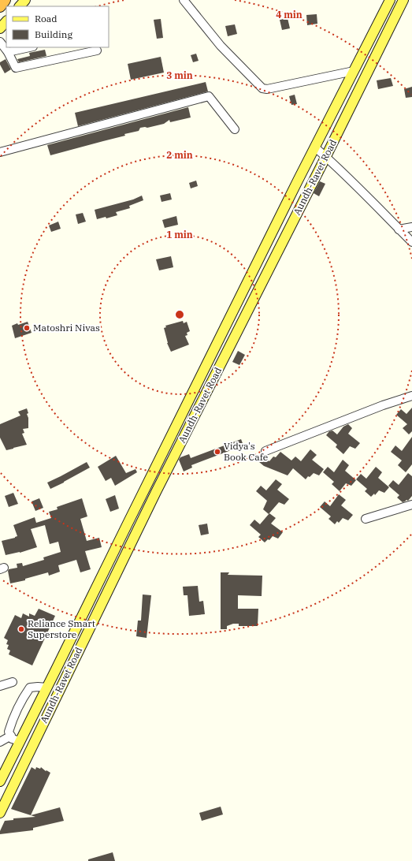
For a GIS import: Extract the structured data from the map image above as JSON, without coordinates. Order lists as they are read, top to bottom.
{
  "streets": {
    "main road": ["Aundh-Ravet Road"]
  },
  "places": ["Matoshri Nivas", "Vidya's Book Cafe", "Reliance Smart Superstore"],
  "legend": ["Road", "Building"],
  "rings": [
    "4 min",
    "3 min",
    "2 min",
    "1 min"
  ]
}
